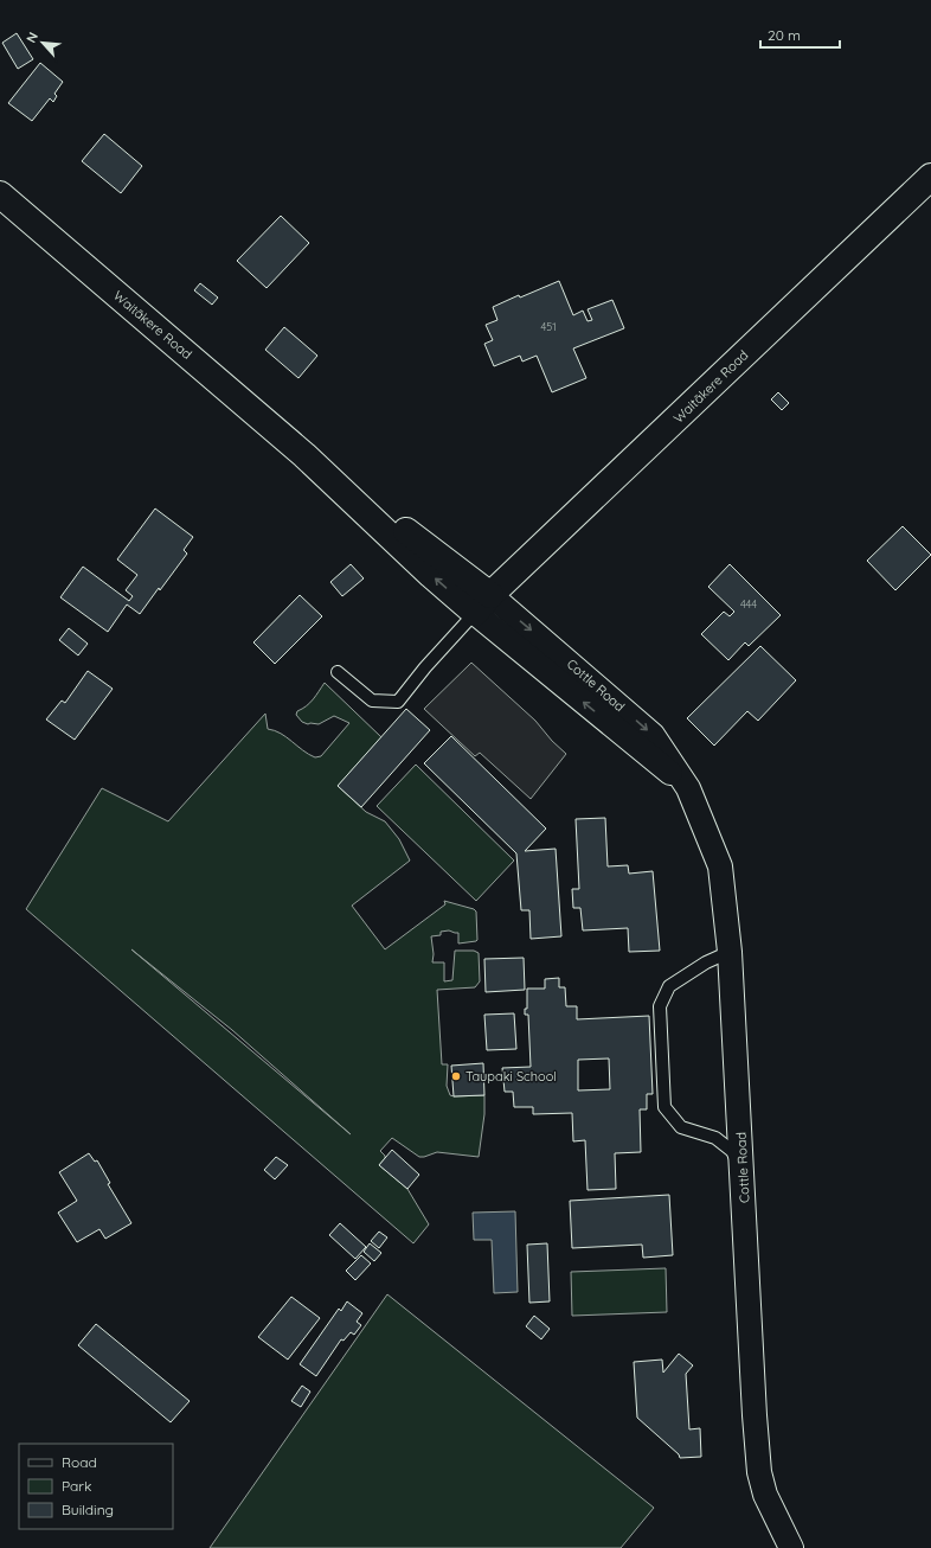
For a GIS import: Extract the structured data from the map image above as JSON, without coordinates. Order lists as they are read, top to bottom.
{
  "streets": {
    "street": ["Waitākere Road", "Cottle Road"]
  },
  "crossings": [
    ["Waitākere Road", "Cottle Road"]
  ],
  "places": ["Taupaki School"],
  "house_numbers": ["451", "444"],
  "legend": ["Road", "Park", "Building"],
  "scale_bar": "20 m",
  "north": "top left"
}
